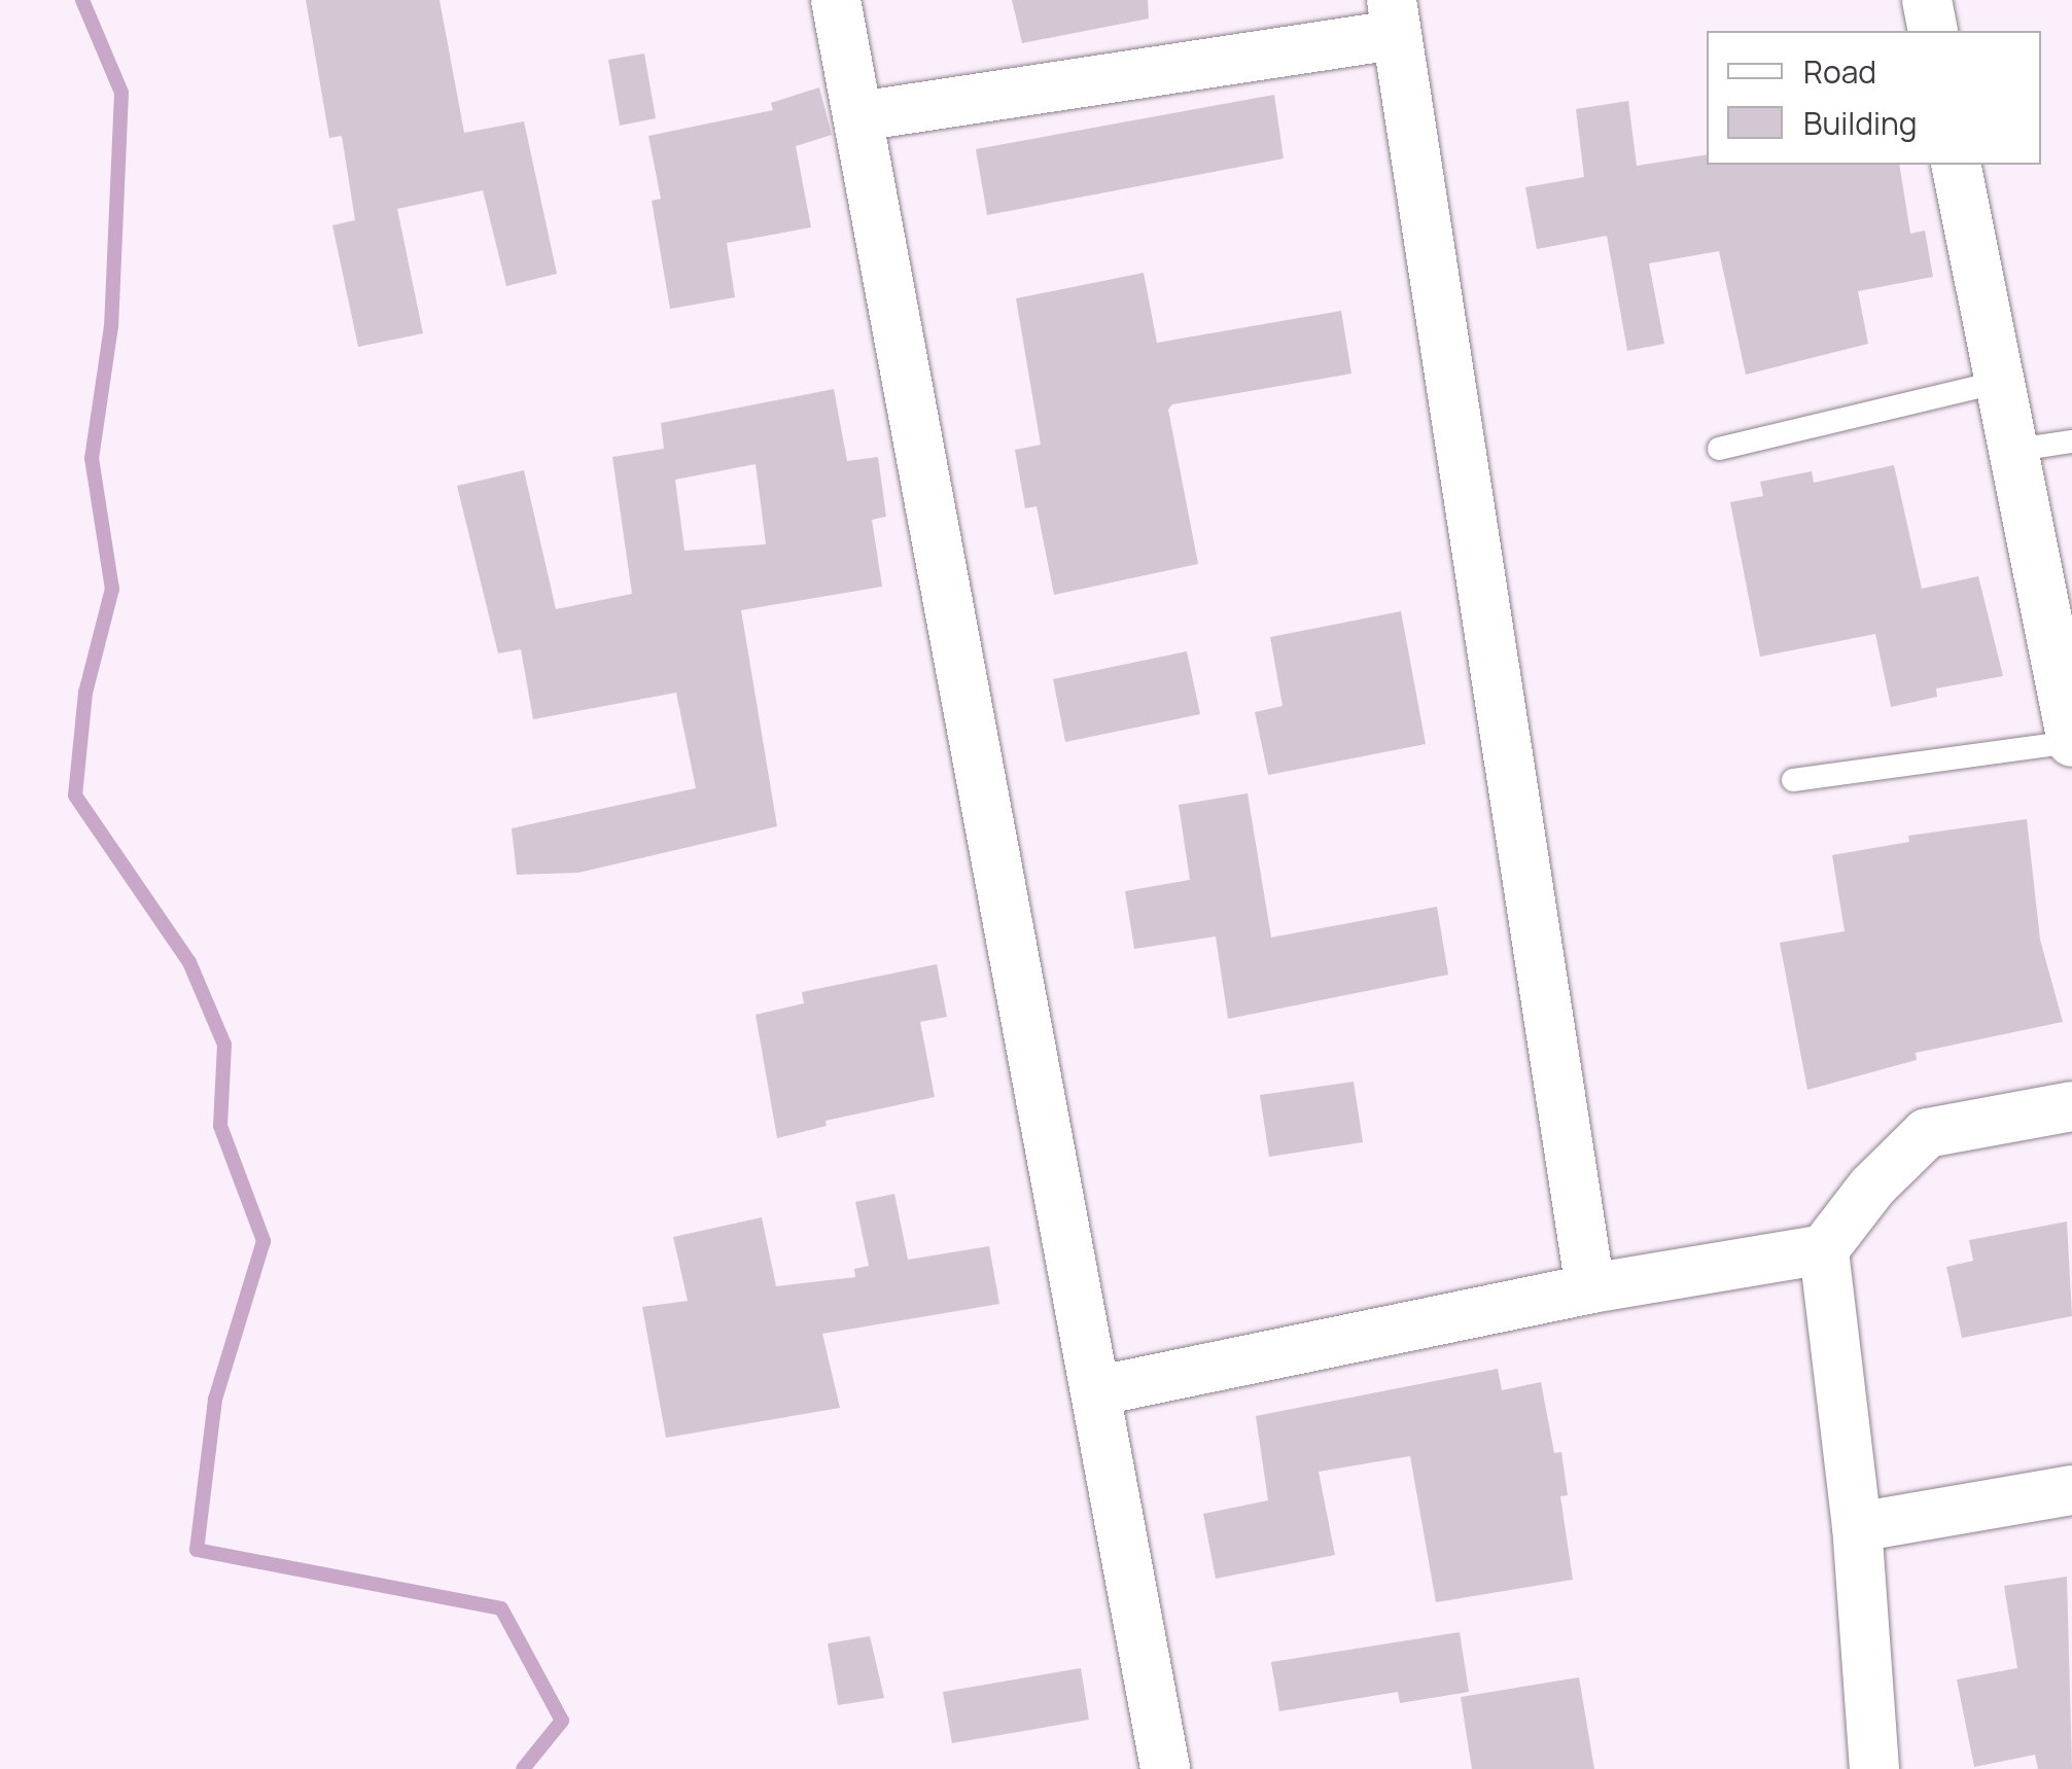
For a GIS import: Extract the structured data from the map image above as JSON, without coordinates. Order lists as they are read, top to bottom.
{
  "legend": ["Road", "Building"]
}
